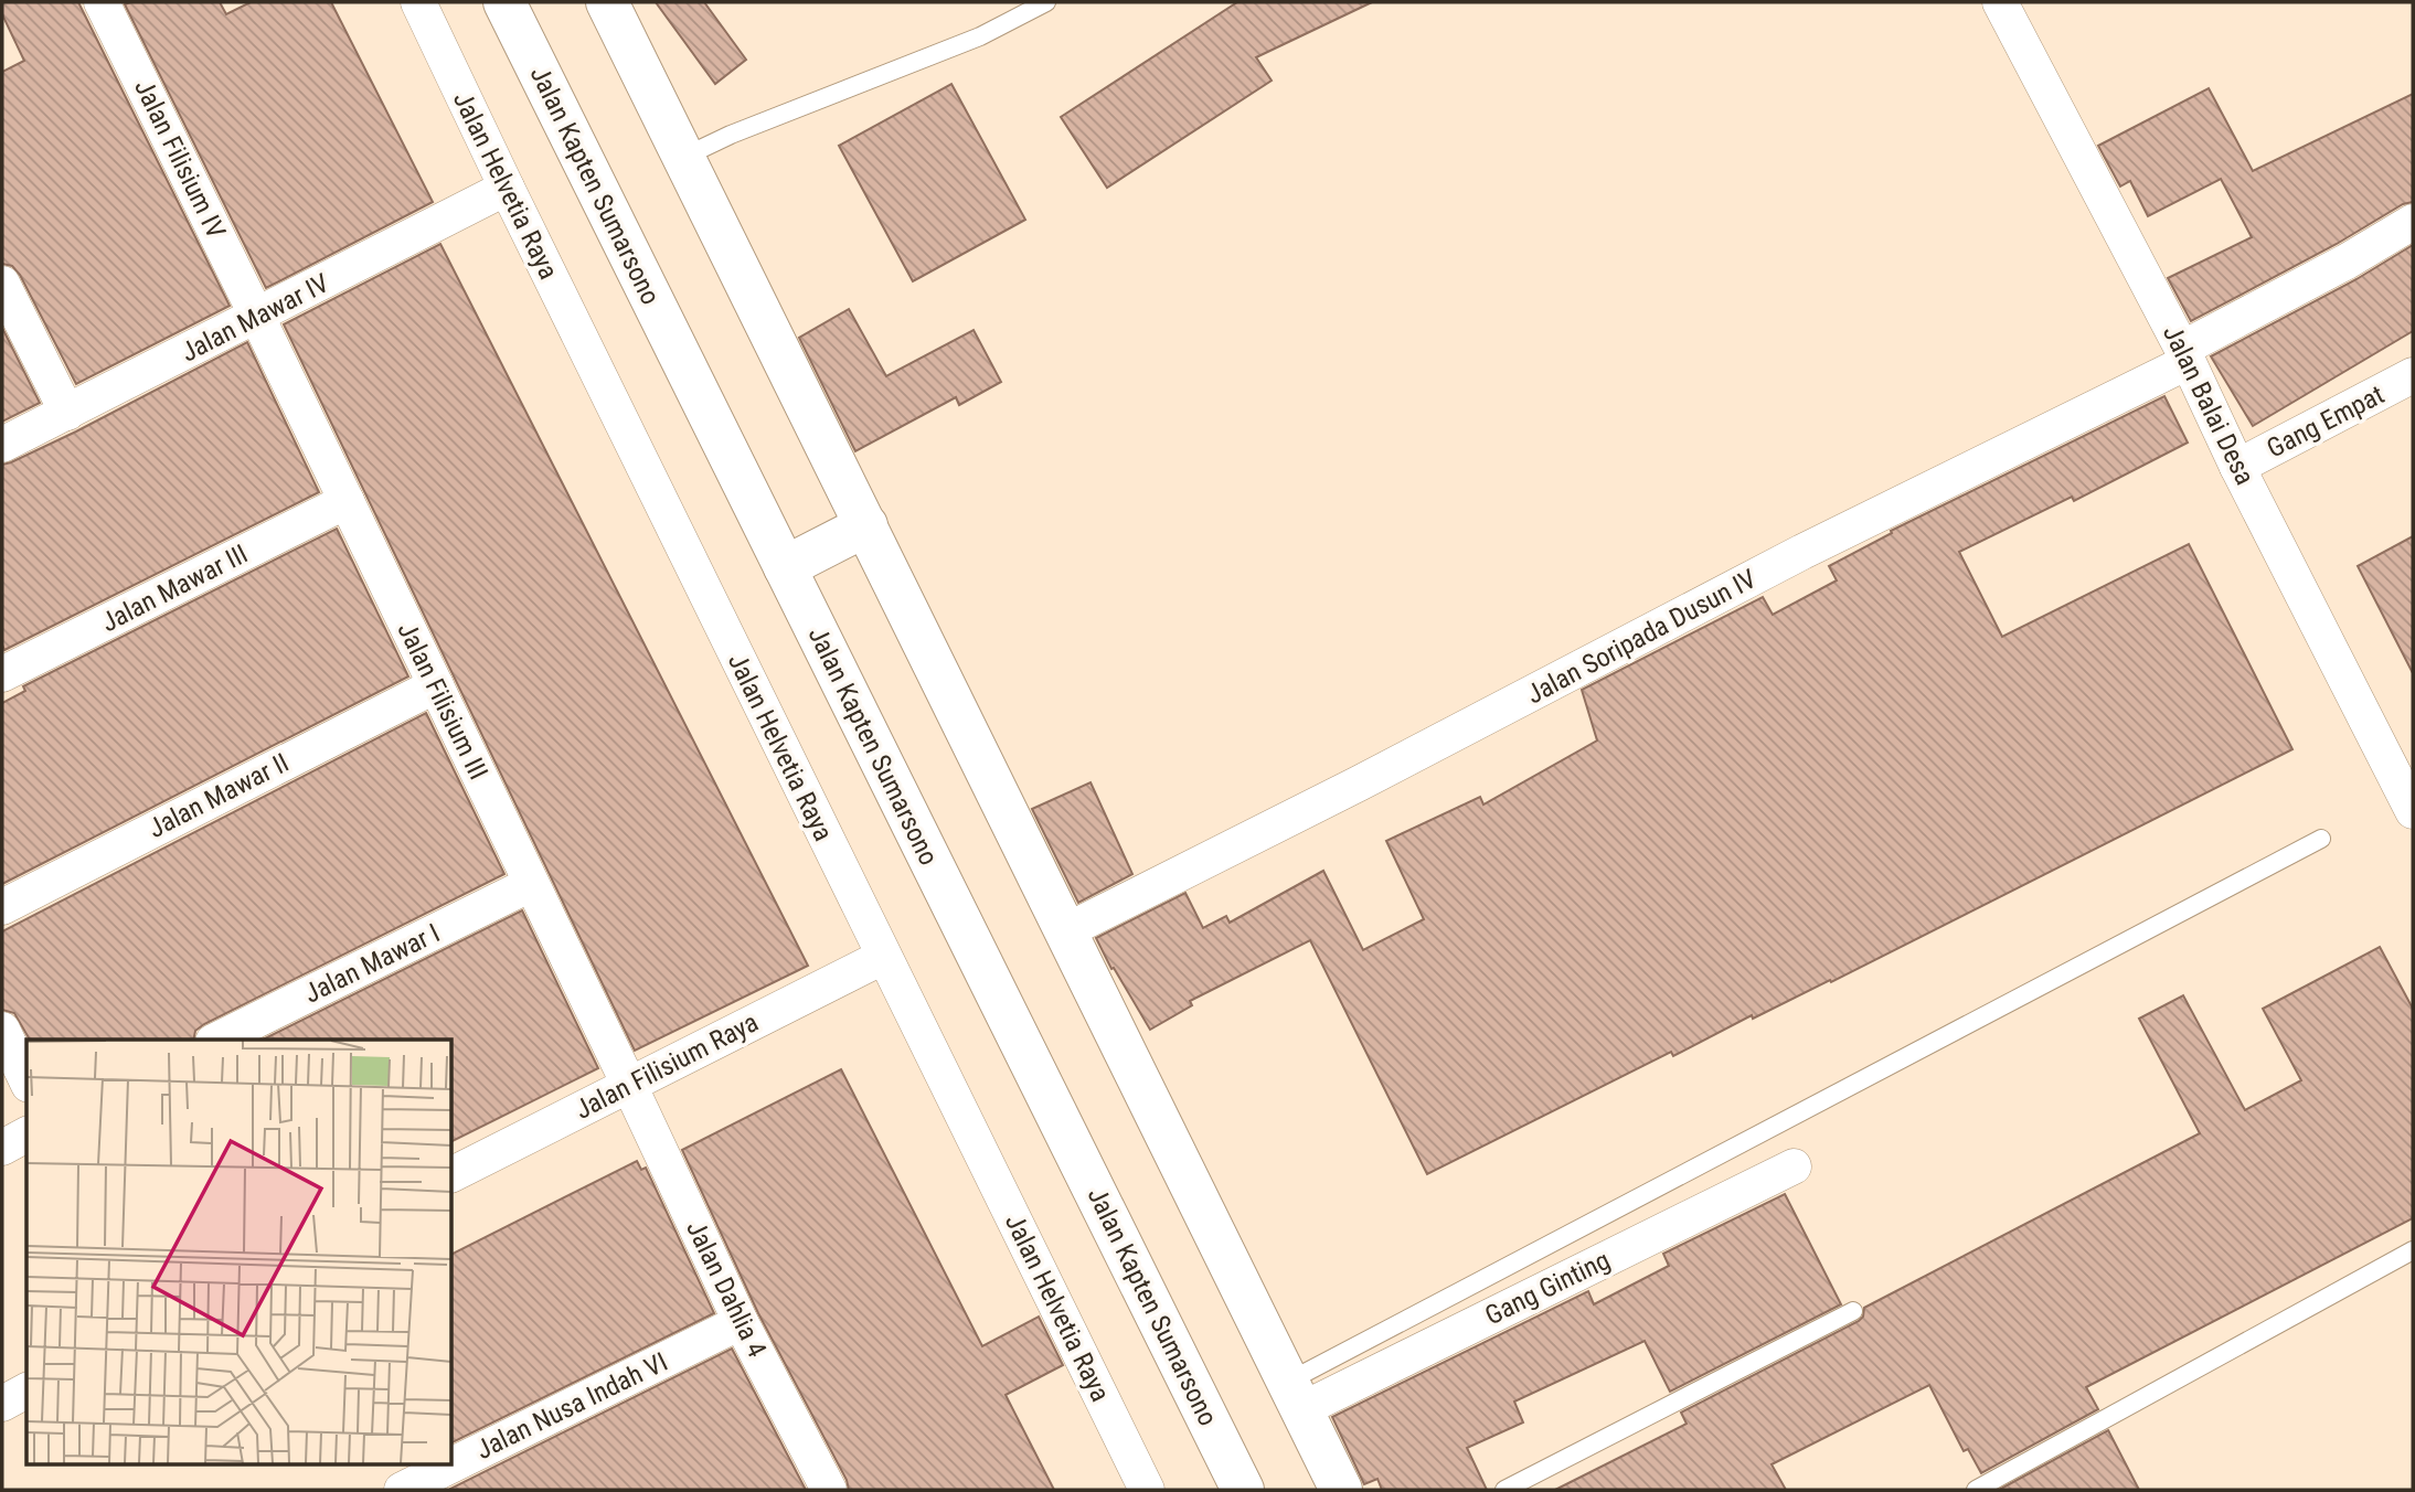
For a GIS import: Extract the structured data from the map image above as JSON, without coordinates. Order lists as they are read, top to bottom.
{
  "streets": {
    "highway": ["Jalan Kapten Sumarsono"],
    "street": [
      "Jalan Filisium IV",
      "Jalan Helvetia Raya",
      "Jalan Mawar IV",
      "Jalan Balai Desa",
      "Gang Empat",
      "Jalan Mawar III",
      "Jalan Soripada Dusun IV",
      "Jalan Filisium III",
      "Jalan Mawar II",
      "Jalan Mawar I",
      "Jalan Filisium Raya",
      "Gang Ginting",
      "Jalan Dahlia 4",
      "Jalan Nusa Indah VI"
    ]
  },
  "crossings": [
    ["Jalan Filisium IV", "Jalan Mawar IV"],
    ["Jalan Filisium IV", "Jalan Filisium III"],
    ["Jalan Helvetia Raya", "Jalan Mawar IV"],
    ["Jalan Helvetia Raya", "Jalan Filisium Raya"],
    ["Jalan Mawar IV", "Jalan Filisium III"],
    ["Jalan Balai Desa", "Gang Empat"],
    ["Jalan Balai Desa", "Jalan Soripada Dusun IV"],
    ["Jalan Mawar III", "Jalan Filisium III"],
    ["Jalan Filisium III", "Jalan Mawar II"],
    ["Jalan Filisium III", "Jalan Mawar I"],
    ["Jalan Filisium III", "Jalan Filisium Raya"],
    ["Jalan Filisium III", "Jalan Dahlia 4"],
    ["Jalan Filisium Raya", "Jalan Dahlia 4"],
    ["Jalan Dahlia 4", "Jalan Nusa Indah VI"]
  ]
}
